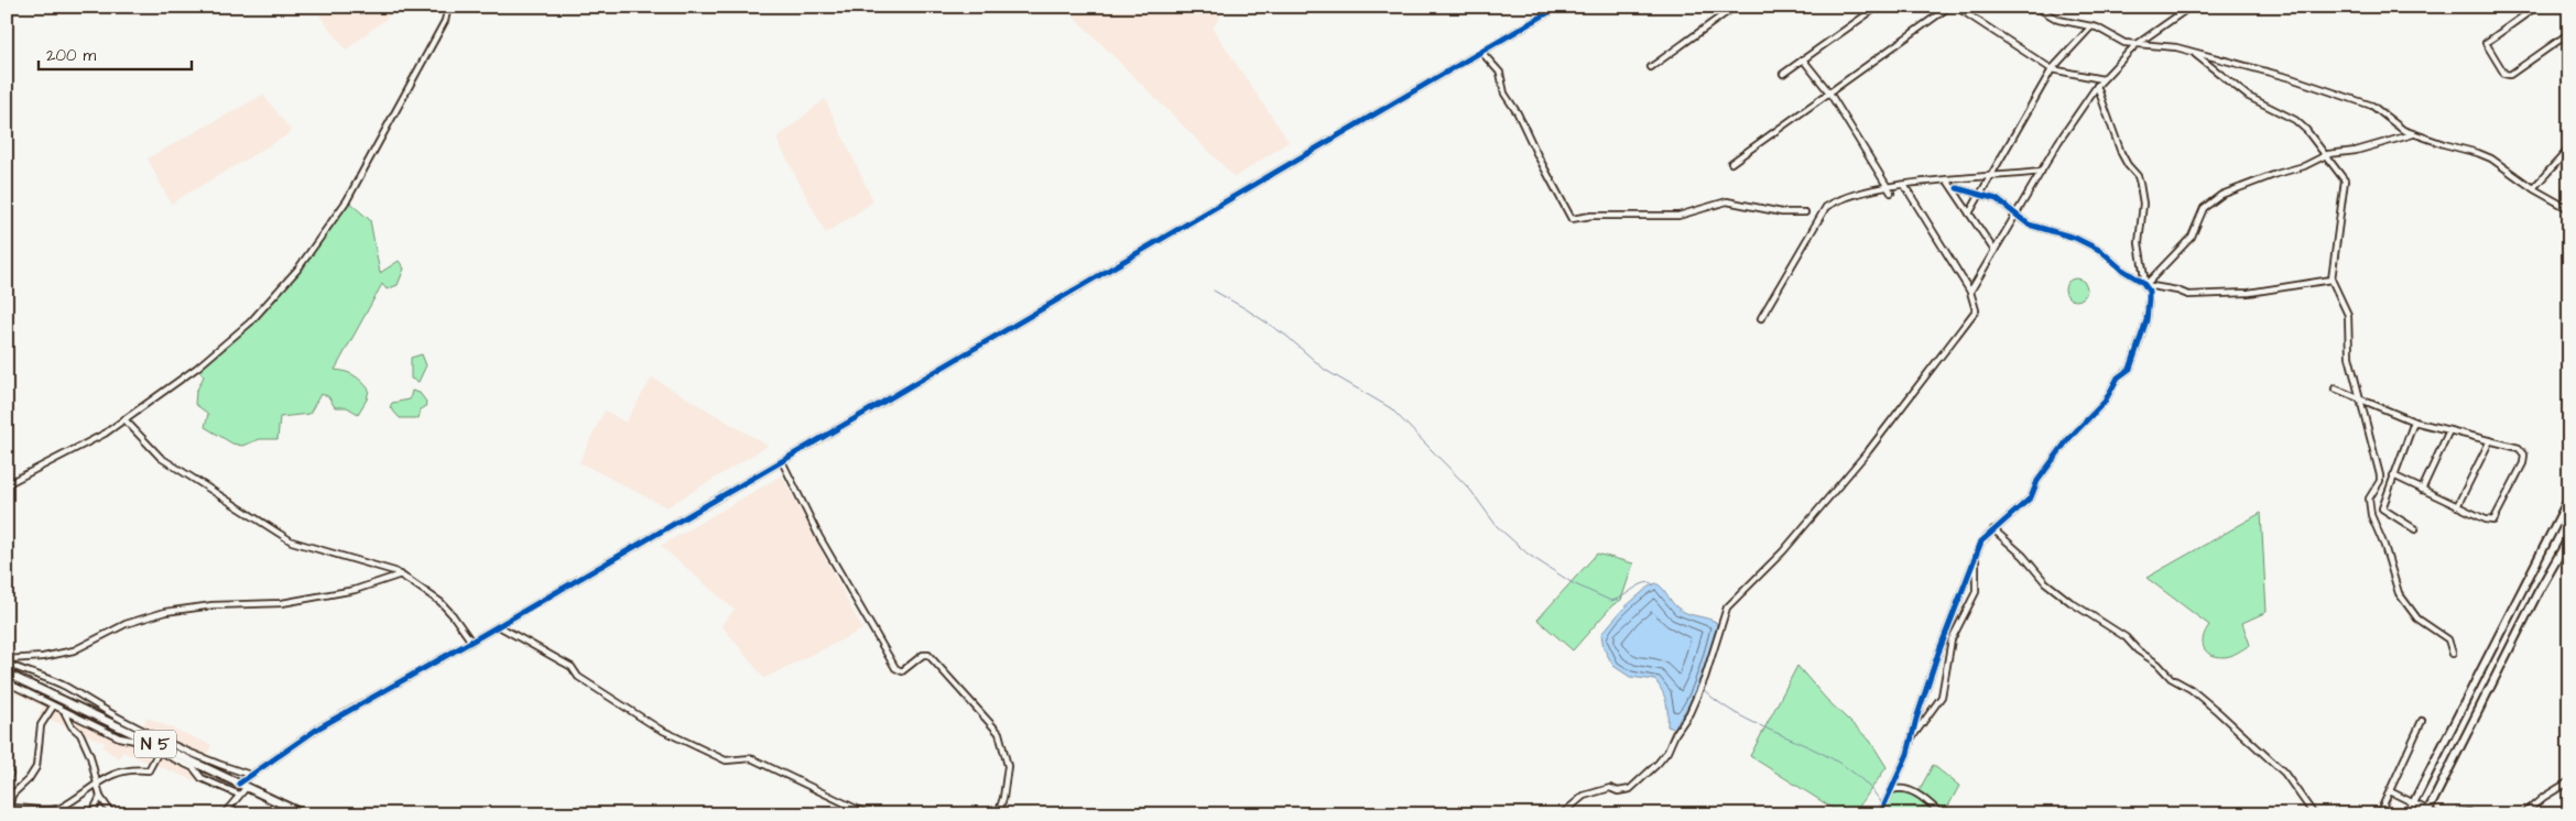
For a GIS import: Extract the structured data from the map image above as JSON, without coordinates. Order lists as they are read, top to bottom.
{
  "streets": {
    "highway": ["N 5"]
  },
  "scale_bar": "200 m"
}
